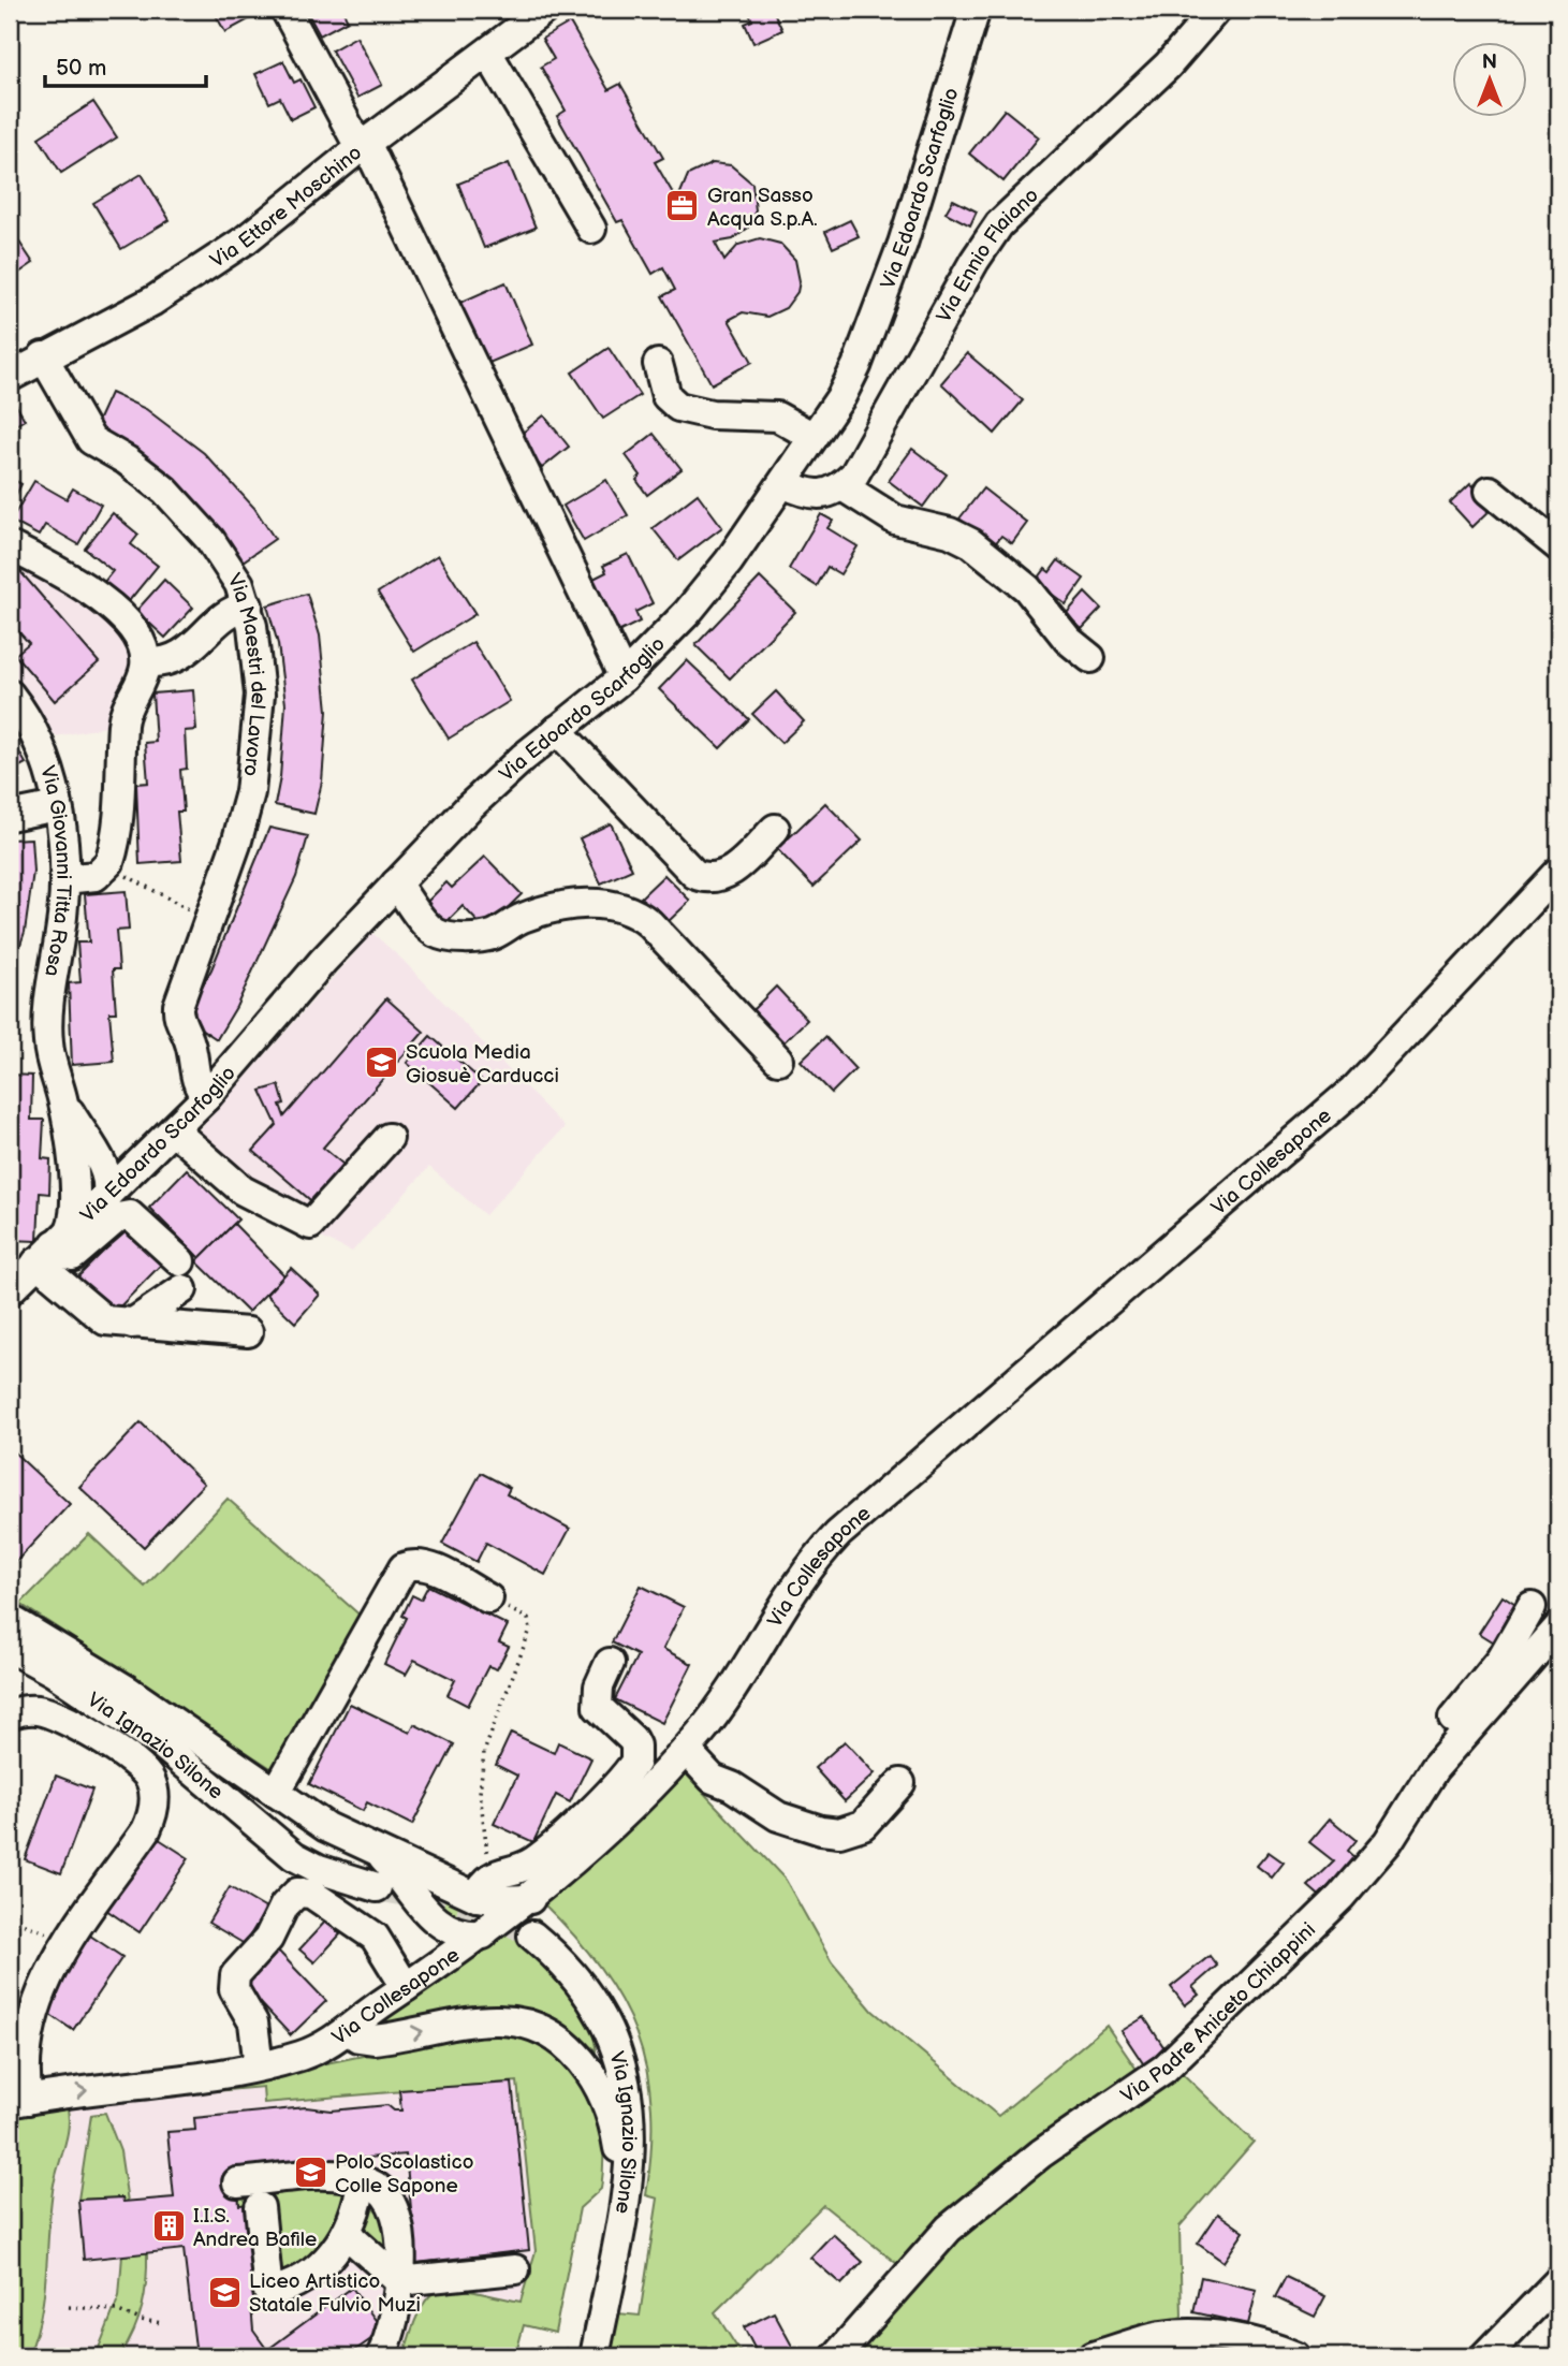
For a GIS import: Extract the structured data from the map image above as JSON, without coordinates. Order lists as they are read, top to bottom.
{
  "streets": {
    "street": [
      "Via Edoardo Scarfoglio",
      "Via Ettore Moschino",
      "Via Ennio Flaiano",
      "Via Maestri del Lavoro",
      "Via Giovanni Titta Rosa",
      "Via Collesapone",
      "Via Ignazio Silone",
      "Via Padre Aniceto Chiappini"
    ]
  },
  "crossings": [
    ["Via Edoardo Scarfoglio", "Via Maestri del Lavoro"],
    ["Via Edoardo Scarfoglio", "Via Giovanni Titta Rosa"],
    ["Via Ettore Moschino", "Via Maestri del Lavoro"]
  ],
  "places": {
    "office": ["Gran Sasso Acqua S.p.A."],
    "school or university": ["Scuola Media Giosuè Carducci", "Polo Scolastico Colle Sapone", "Liceo Artistico Statale Fulvio Muzi"],
    "building": ["I.I.S. Andrea Bafile"]
  },
  "scale_bar": "50 m",
  "north": "top"
}
